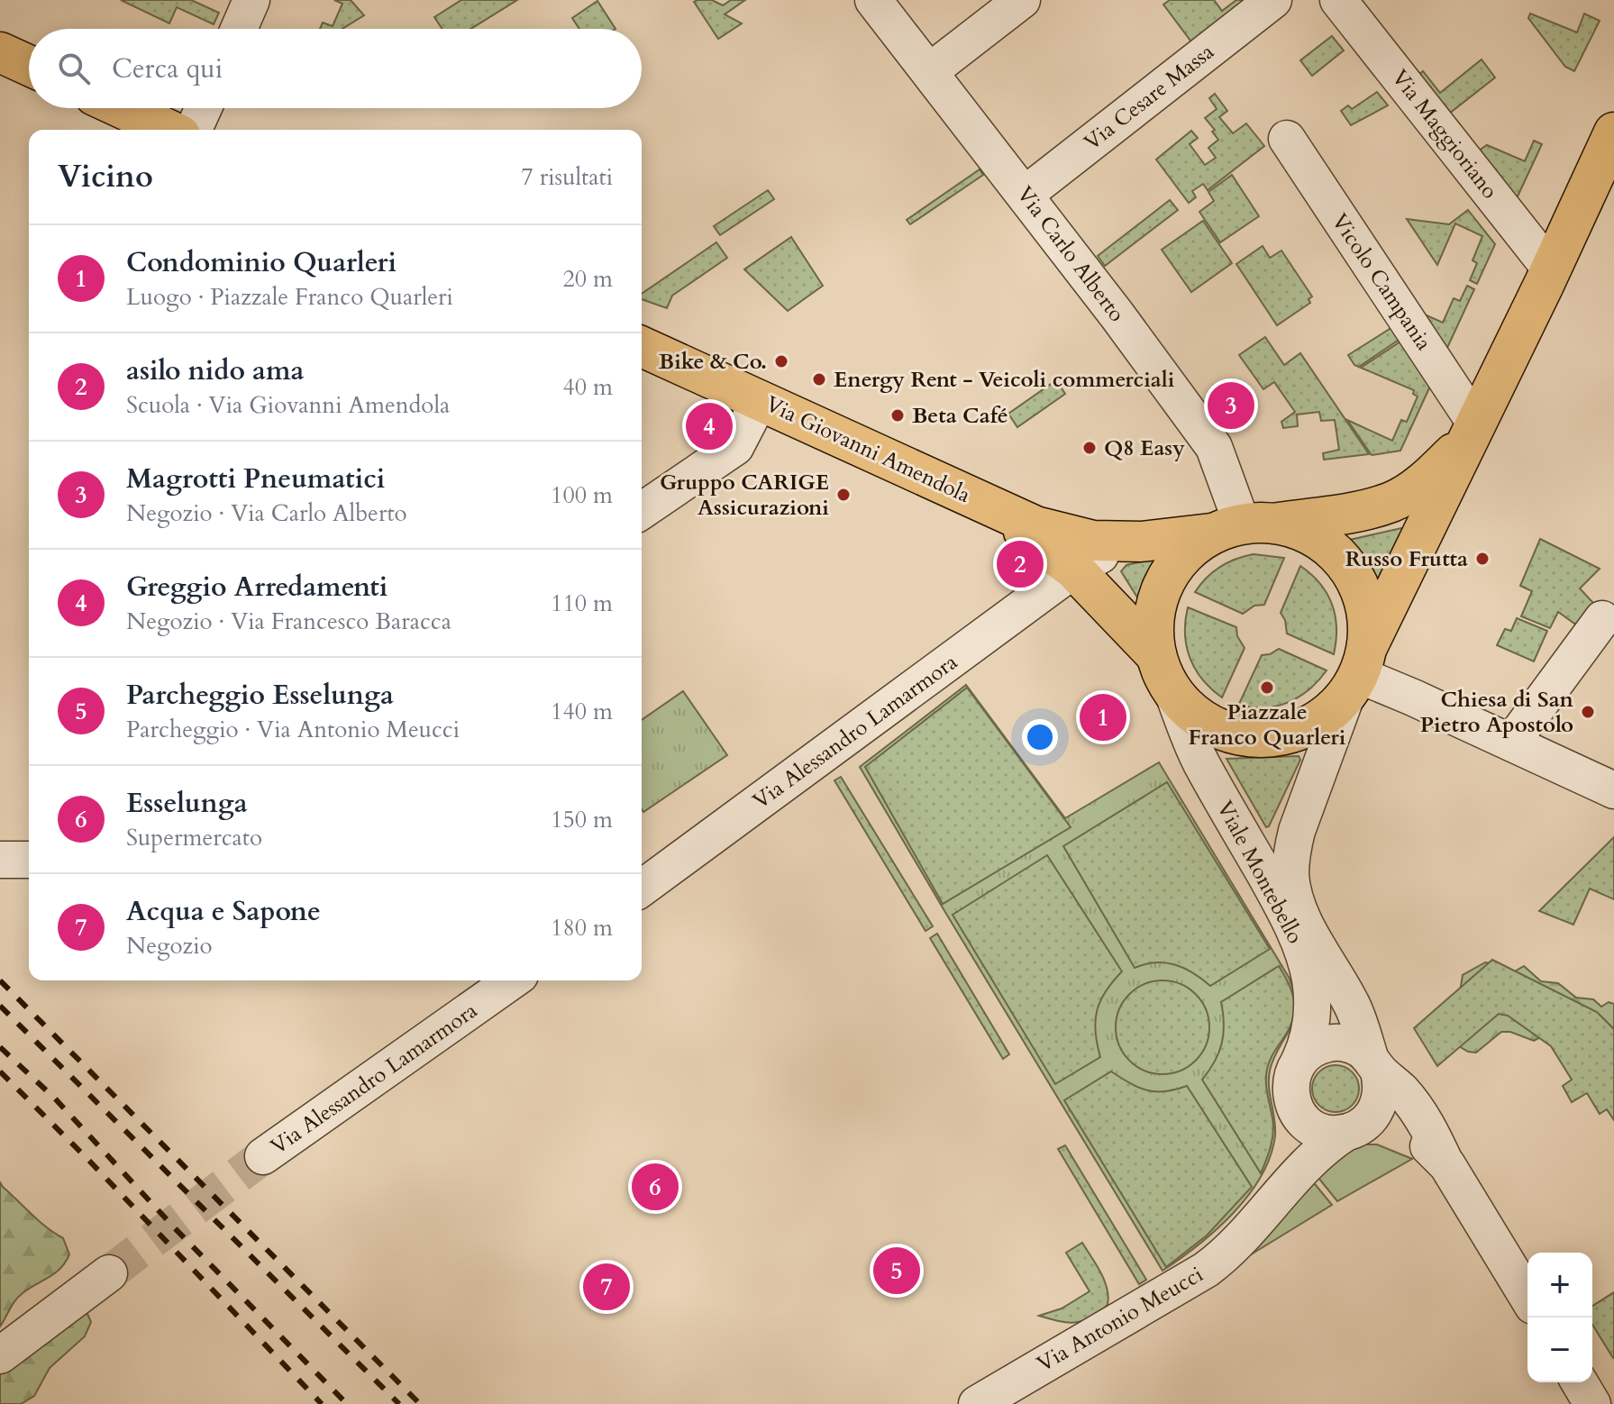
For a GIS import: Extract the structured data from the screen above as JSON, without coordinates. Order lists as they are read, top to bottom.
{
  "streets": {
    "main road": ["Via Giovanni Amendola"],
    "street": [
      "Via Cesare Massa",
      "Via Maggioriano",
      "Via Carlo Alberto",
      "Vicolo Campania",
      "Via Alessandro Lamarmora",
      "Viale Montebello",
      "Via Antonio Meucci"
    ]
  },
  "crossings": [
    ["Via Cesare Massa", "Via Carlo Alberto"],
    ["Via Carlo Alberto", "Via Giovanni Amendola"],
    ["Via Carlo Alberto", "Viale Montebello"],
    ["Vicolo Campania", "Via Giovanni Amendola"],
    ["Via Giovanni Amendola", "Via Alessandro Lamarmora"],
    ["Via Giovanni Amendola", "Viale Montebello"],
    ["Viale Montebello", "Via Antonio Meucci"]
  ],
  "places": [
    "Bike & Co.",
    "Energy Rent - Veicoli commerciali",
    "Beta Café",
    "Q8 Easy",
    "Gruppo CARIGE Assicurazioni",
    "Russo Frutta",
    "Piazzale Franco Quarleri",
    "Chiesa di San Pietro Apostolo"
  ],
  "page": {
    "search": "Cerca qui",
    "heading": ["Vicino", "7 risultati"],
    "list": [
      {
        "mark": "1",
        "name": "Condominio Quarleri",
        "note": "Luogo · Piazzale Franco Quarleri",
        "value": "20 m"
      },
      {
        "mark": "2",
        "name": "asilo nido ama",
        "note": "Scuola · Via Giovanni Amendola",
        "value": "40 m"
      },
      {
        "mark": "3",
        "name": "Magrotti Pneumatici",
        "note": "Negozio · Via Carlo Alberto",
        "value": "100 m"
      },
      {
        "mark": "4",
        "name": "Greggio Arredamenti",
        "note": "Negozio · Via Francesco Baracca",
        "value": "110 m"
      },
      {
        "mark": "5",
        "name": "Parcheggio Esselunga",
        "note": "Parcheggio · Via Antonio Meucci",
        "value": "140 m"
      },
      {
        "mark": "6",
        "name": "Esselunga",
        "note": "Supermercato",
        "value": "150 m"
      },
      {
        "mark": "7",
        "name": "Acqua e Sapone",
        "note": "Negozio",
        "value": "180 m"
      }
    ],
    "pins": [
      "3",
      "4",
      "2",
      "1",
      "6",
      "5",
      "7"
    ],
    "map_buttons": ["+", "−"]
  }
}
